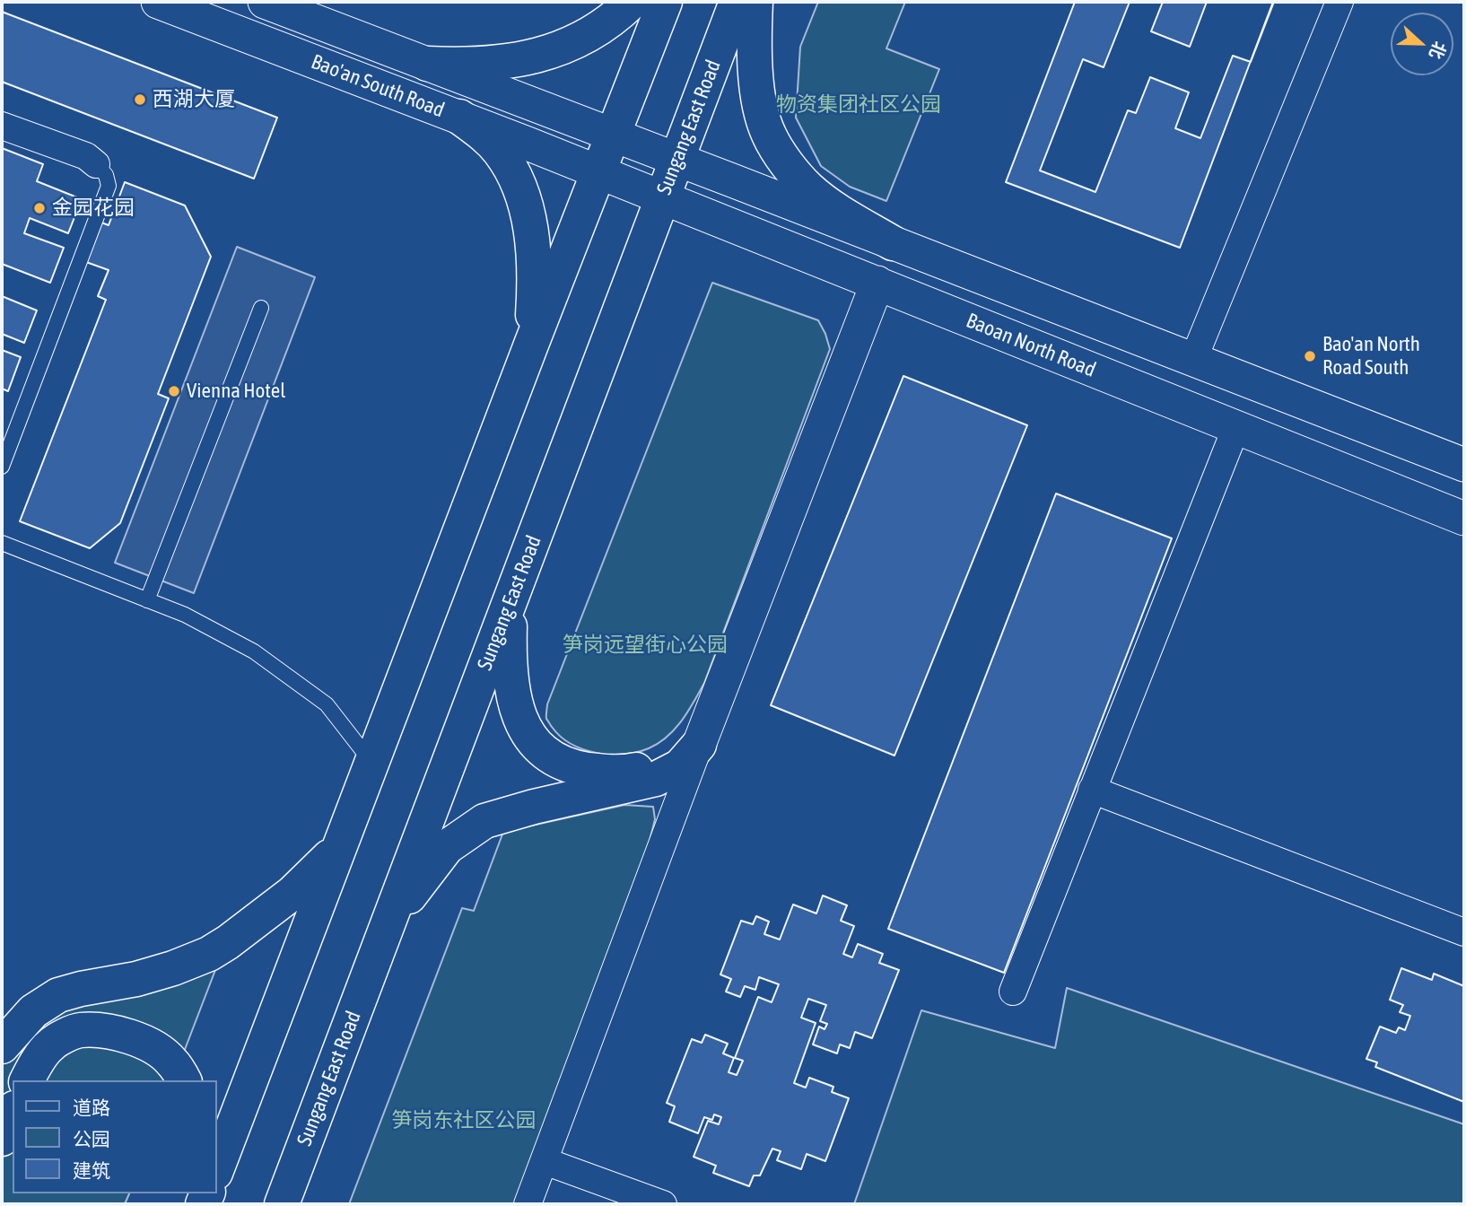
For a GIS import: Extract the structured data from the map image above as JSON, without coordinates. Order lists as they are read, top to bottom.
{
  "streets": {
    "main road": ["Sungang East Road"],
    "street": ["Bao'an South Road", "Baoan North Road"]
  },
  "crossings": [
    ["Bao'an South Road", "Baoan North Road"],
    ["Sungang East Road", "Baoan North Road"]
  ],
  "parks": ["物资集团社区公园", "笋岗远望街心公园", "笋岗东社区公园"],
  "places": [
    "西湖大厦",
    "金园花园",
    "Bao'an North Road South",
    "Vienna Hotel"
  ],
  "legend": ["道路", "公园", "建筑"],
  "north": "right"
}
